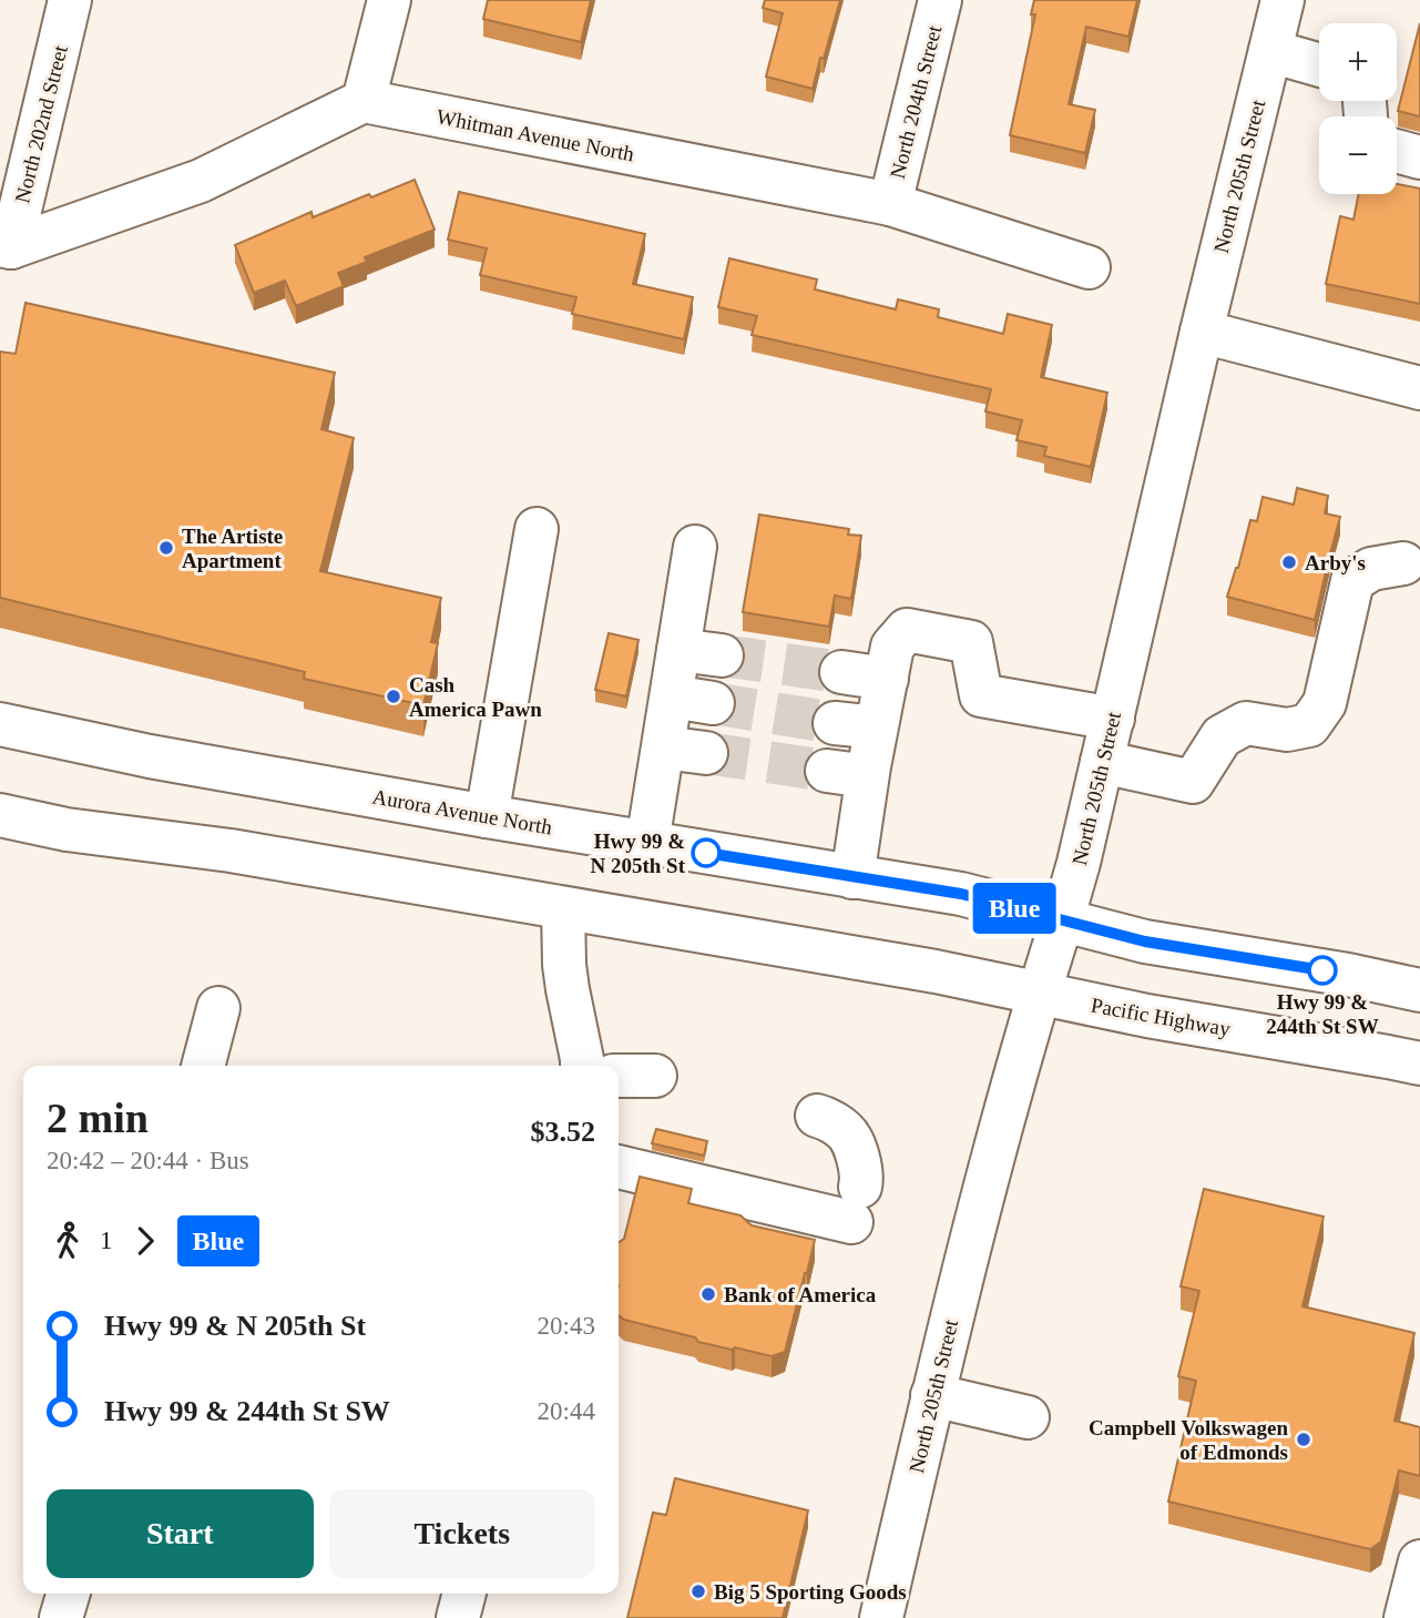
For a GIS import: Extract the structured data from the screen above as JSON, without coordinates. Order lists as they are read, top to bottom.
{
  "streets": {
    "main road": [
      "North 204th Street",
      "North 202nd Street",
      "Whitman Avenue North",
      "North 205th Street",
      "Aurora Avenue North",
      "Pacific Highway"
    ]
  },
  "crossings": [
    ["North 204th Street", "Whitman Avenue North"],
    ["North 205th Street", "Aurora Avenue North"],
    ["North 205th Street", "Pacific Highway"]
  ],
  "places": [
    "The Artiste Apartment",
    "Arby's",
    "Cash America Pawn",
    "Hwy 99 & N 205th St",
    "Hwy 99 & 244th St SW",
    "Bank of America",
    "Campbell Volkswagen of Edmonds",
    "Big 5 Sporting Goods"
  ],
  "lines": ["bus line Blue"],
  "page": {
    "on_map": "Blue",
    "map_buttons": ["+", "−"],
    "heading": ["2 min", "20:42 – 20:44 · Bus", "$3.52"],
    "legs": ["1", "Blue"],
    "list": [
      {
        "name": "Hwy 99 & N 205th St",
        "value": "20:43"
      },
      {
        "name": "Hwy 99 & 244th St SW",
        "value": "20:44"
      }
    ],
    "buttons": ["Start", "Tickets"]
  }
}
